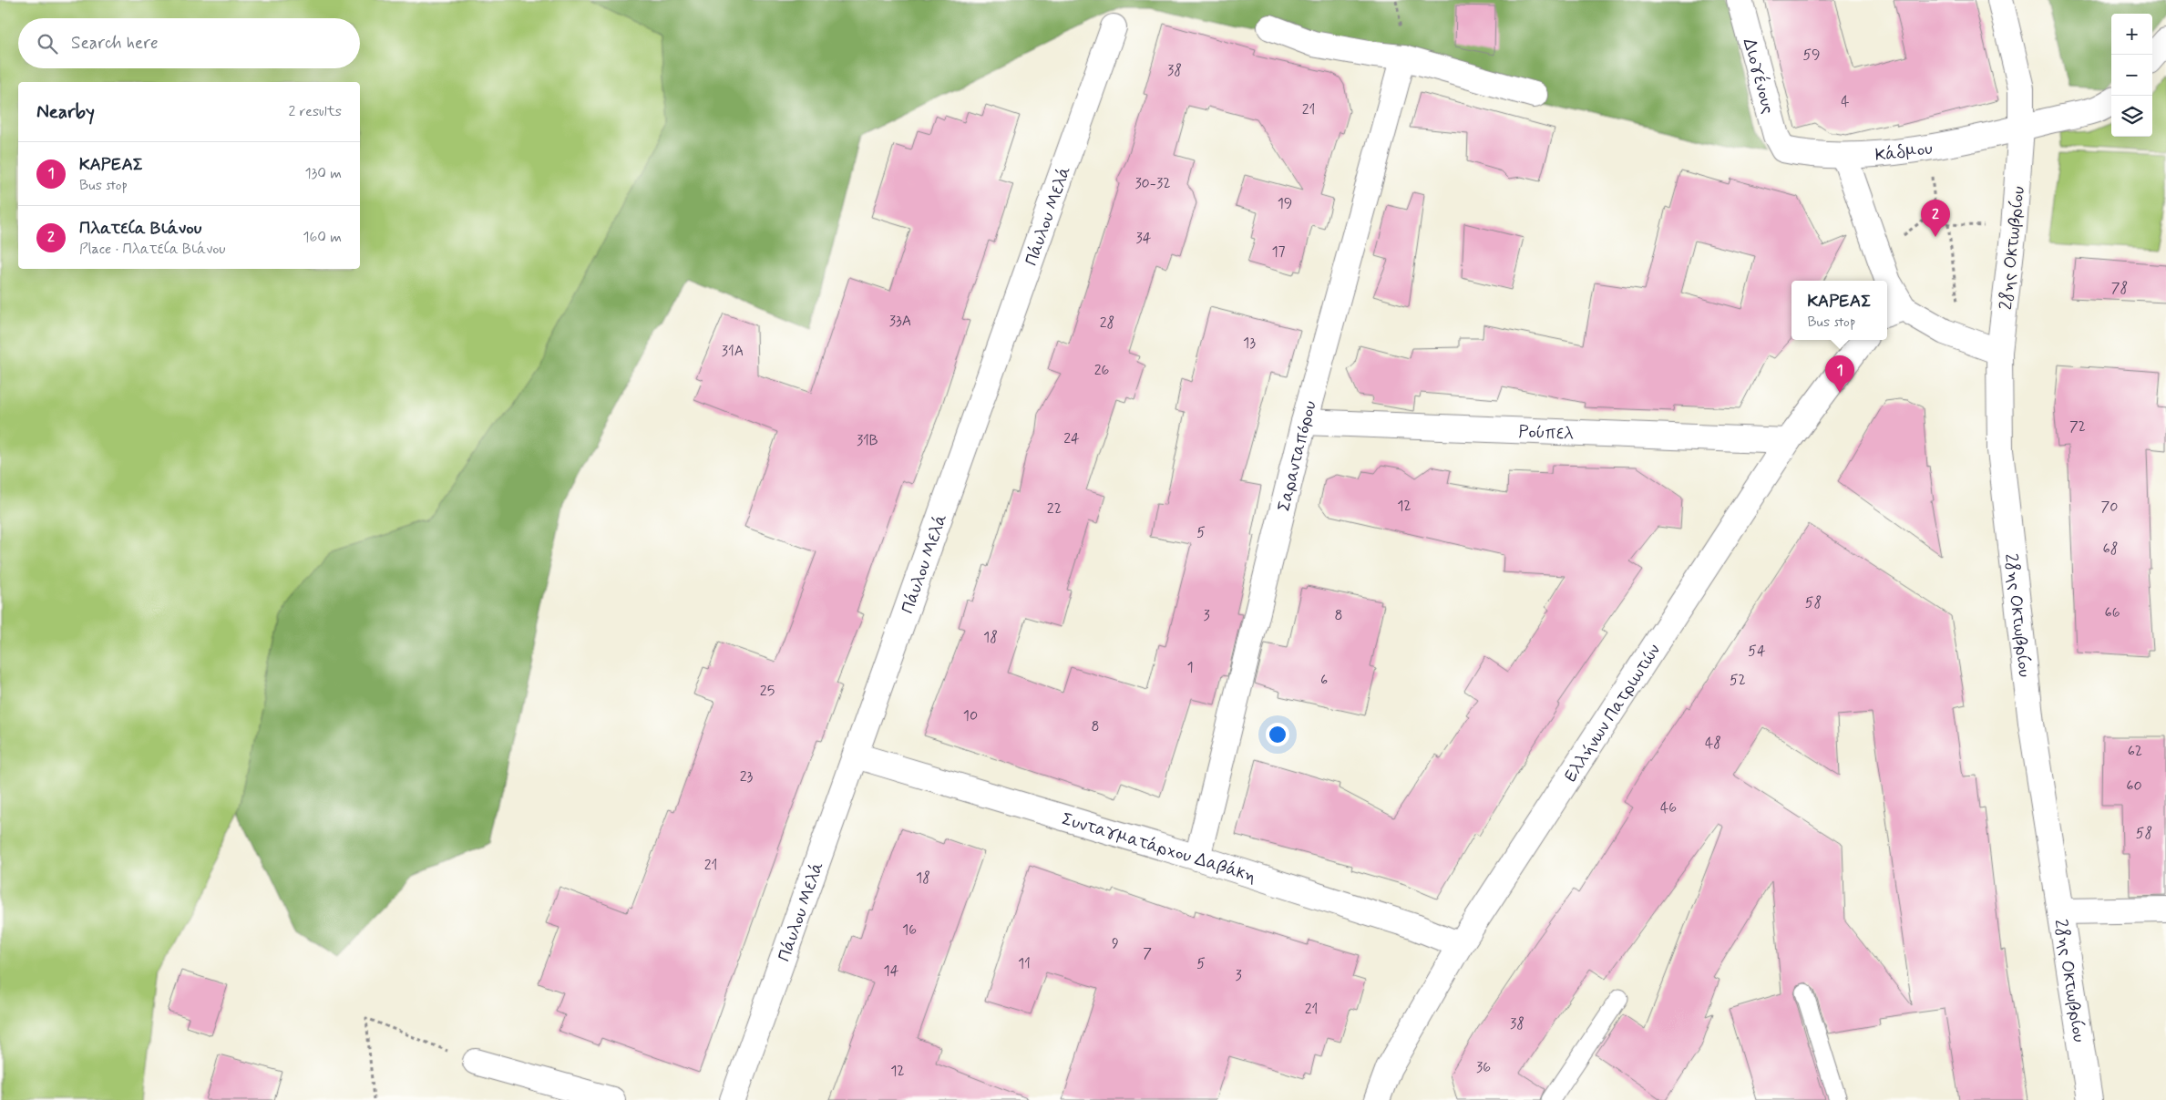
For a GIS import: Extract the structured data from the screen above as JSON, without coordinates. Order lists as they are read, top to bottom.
{
  "streets": {
    "street": [
      "Διογένους",
      "Κάδμου",
      "Πάυλου Μελά",
      "28ης Οκτωβρίου",
      "Ρούπελ",
      "Σαρανταπόρου",
      "Ελλήνων Πατριωτών",
      "Συνταγματάρχου Δαβάκη"
    ]
  },
  "crossings": [
    ["Διογένους", "Κάδμου"],
    ["Κάδμου", "28ης Οκτωβρίου"],
    ["Πάυλου Μελά", "Συνταγματάρχου Δαβάκη"],
    ["Ρούπελ", "Σαρανταπόρου"],
    ["Ρούπελ", "Ελλήνων Πατριωτών"],
    ["Σαρανταπόρου", "Συνταγματάρχου Δαβάκη"],
    ["Ελλήνων Πατριωτών", "Συνταγματάρχου Δαβάκη"]
  ],
  "house_numbers": [
    "59",
    "38",
    "4",
    "21",
    "30-32",
    "19",
    "34",
    "17",
    "78",
    "33Α",
    "28",
    "13",
    "31Α",
    "26",
    "72",
    "24",
    "31Β",
    "12",
    "70",
    "22",
    "5",
    "68",
    "58",
    "66",
    "3",
    "8",
    "18",
    "54",
    "1",
    "6",
    "52",
    "25",
    "10",
    "8",
    "48",
    "62",
    "23",
    "60",
    "46",
    "58",
    "21",
    "18",
    "16",
    "9",
    "7",
    "11",
    "5",
    "14",
    "3",
    "21",
    "38",
    "36",
    "12"
  ],
  "page": {
    "map_buttons": ["+", "−"],
    "search": "Search here",
    "heading": ["Nearby", "2 results"],
    "list": [
      {
        "mark": "1",
        "name": "ΚΑΡΕΑΣ",
        "note": "Bus stop",
        "value": "130 m"
      },
      {
        "mark": "2",
        "name": "Πλατεία Βιάνου",
        "note": "Place · Πλατεία Βιάνου",
        "value": "160 m"
      }
    ],
    "pins": ["2", "1"],
    "popup": ["ΚΑΡΕΑΣ", "Bus stop"]
  }
}
